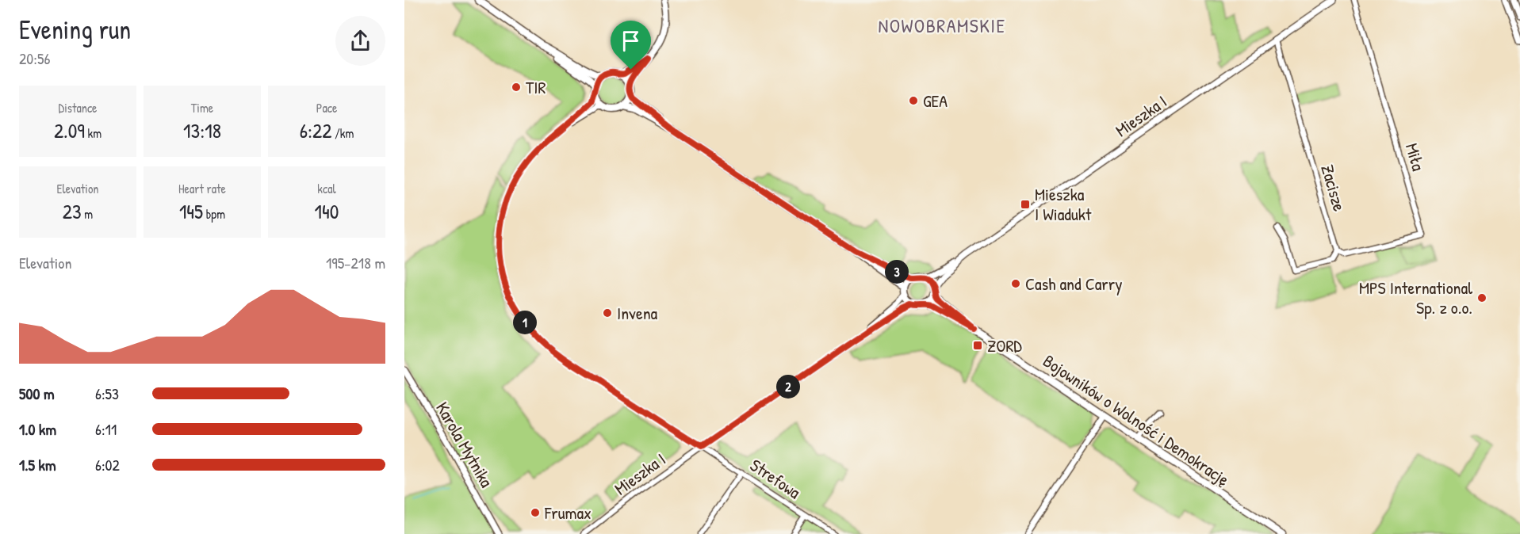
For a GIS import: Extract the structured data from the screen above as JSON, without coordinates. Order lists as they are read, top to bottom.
{
  "streets": {
    "main road": ["Bojowników o Wolność i Demokrację"],
    "street": [
      "Mieszka I",
      "Miła",
      "Zacisze",
      "Karola Mytnika",
      "Strefowa"
    ]
  },
  "crossings": [
    ["Mieszka I", "Zacisze"],
    ["Mieszka I", "Bojowników o Wolność i Demokrację"],
    ["Mieszka I", "Strefowa"],
    ["Miła", "Zacisze"]
  ],
  "districts": ["NOWOBRAMSKIE"],
  "places": {
    "other": [
      "TIR",
      "GEA",
      "Cash and Carry",
      "MPS International Sp. z o.o.",
      "Invena",
      "Frumax"
    ],
    "transit": ["Mieszka I Wiadukt", "ZORD"]
  },
  "page": {
    "heading": ["Evening run", "20:56"],
    "stats": [
      ["Distance", "2.09 km"],
      ["Time", "13:18"],
      ["Pace", "6:22 /km"],
      ["Elevation", "23 m"],
      ["Heart rate", "145 bpm"],
      ["kcal", "140"]
    ],
    "chart": ["Elevation", "195–218 m"],
    "pins": ["3", "1", "2"],
    "list": [
      {
        "name": "500 m",
        "note": "6:53"
      },
      {
        "name": "1.0 km",
        "note": "6:11"
      },
      {
        "name": "1.5 km",
        "note": "6:02"
      }
    ]
  }
}
